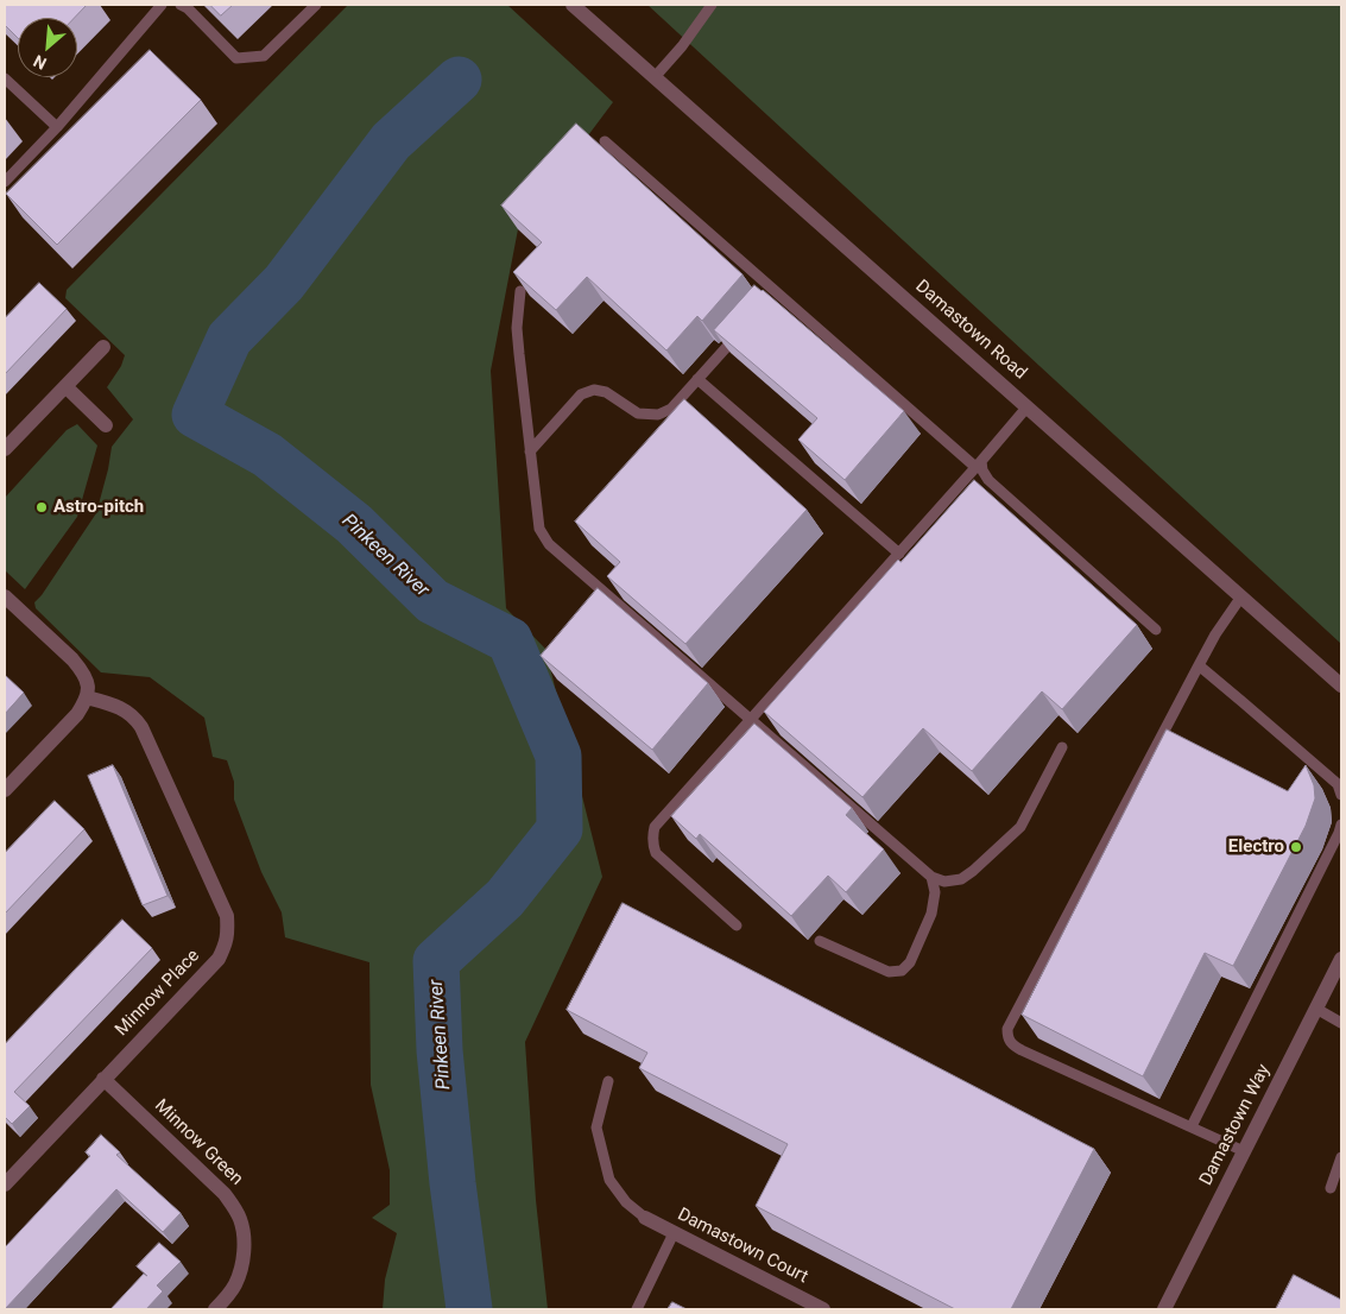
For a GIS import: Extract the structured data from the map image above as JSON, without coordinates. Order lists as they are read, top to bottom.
{
  "streets": {
    "street": [
      "Damastown Road",
      "Minnow Place",
      "Damastown Way",
      "Minnow Green",
      "Damastown Court"
    ]
  },
  "crossings": [
    ["Minnow Place", "Minnow Green"]
  ],
  "water": ["Pinkeen River"],
  "places": ["Astro-pitch", "Electro"],
  "north": "bottom left"
}
